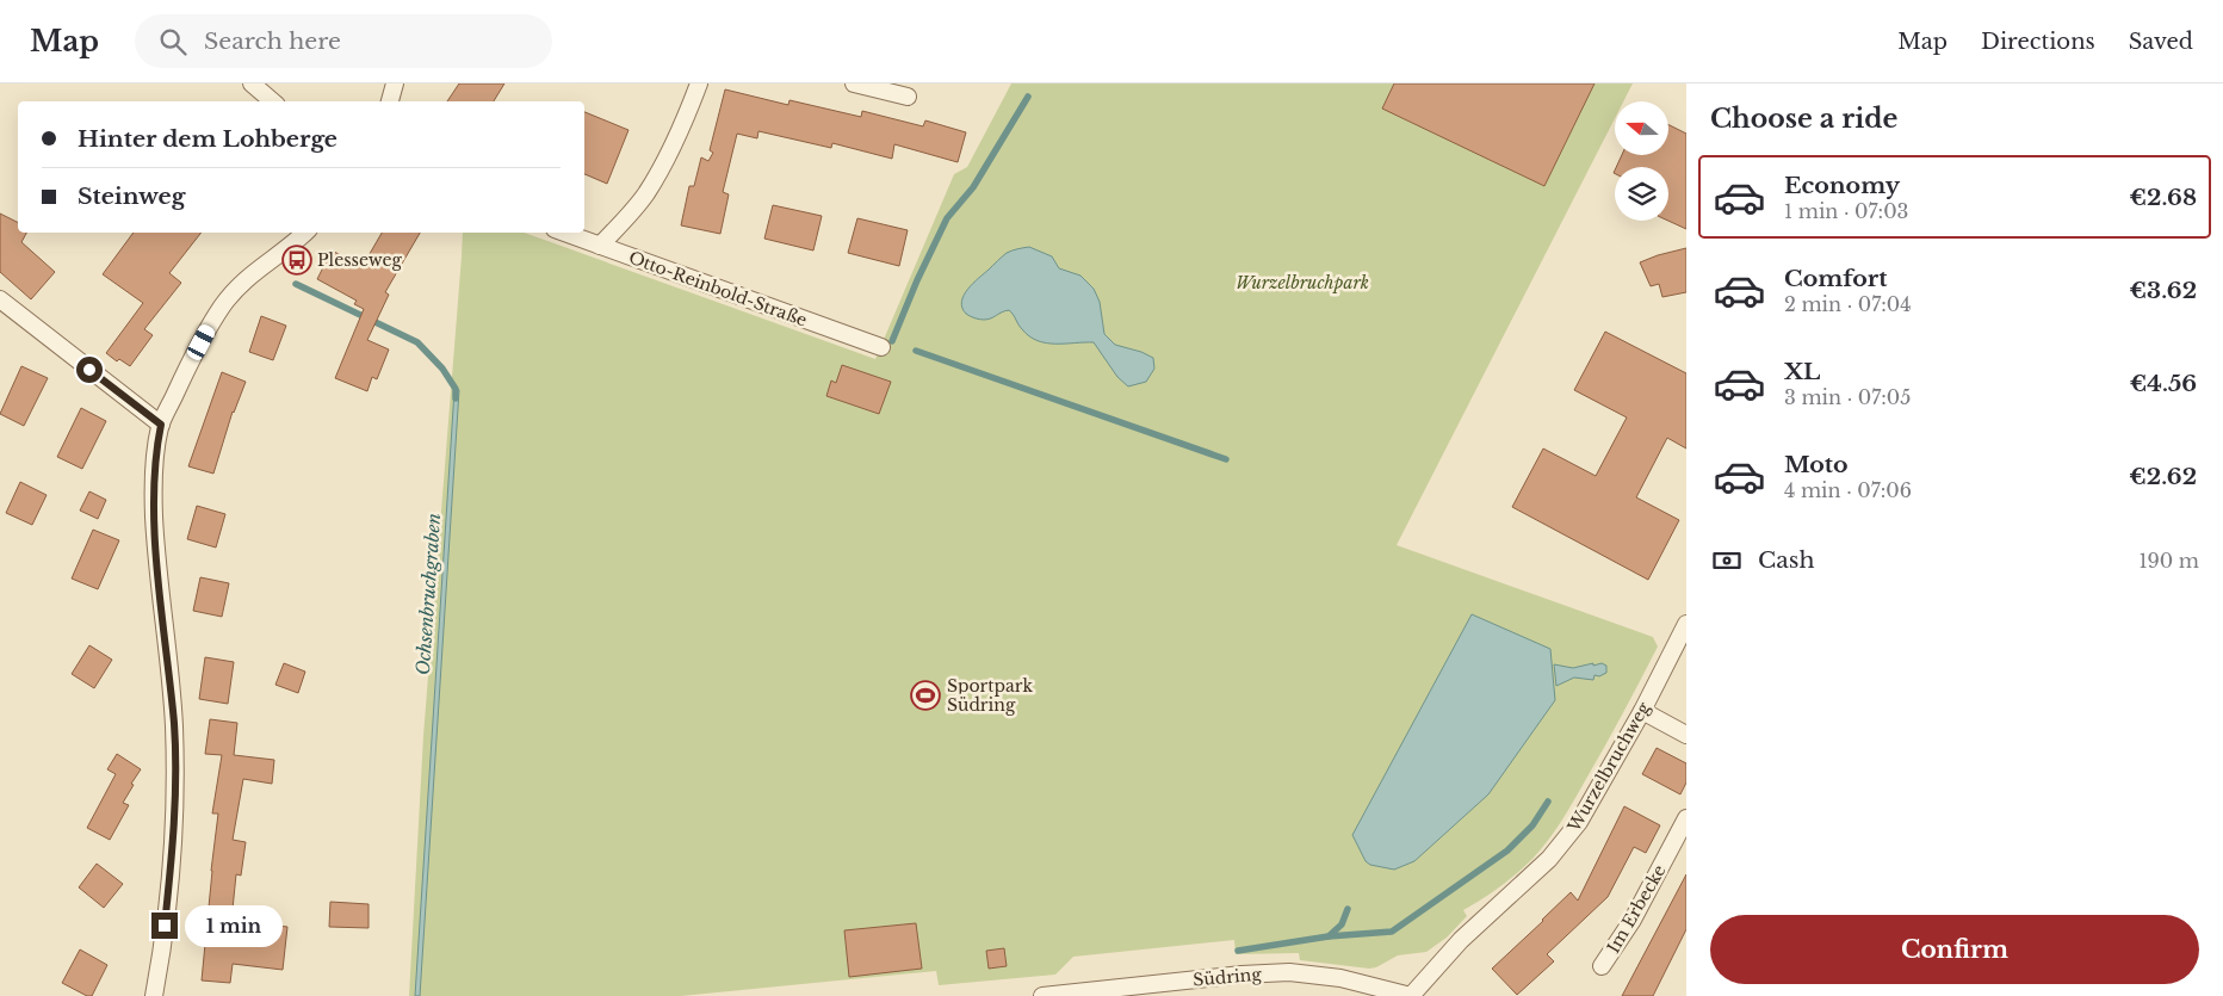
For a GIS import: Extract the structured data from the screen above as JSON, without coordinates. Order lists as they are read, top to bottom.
{
  "streets": {
    "street": [
      "Otto-Reinbold-Straße",
      "Wurzelbruchweg",
      "Im Erbecke",
      "Südring"
    ]
  },
  "crossings": [
    ["Wurzelbruchweg", "Südring"]
  ],
  "water": ["Ochsenbruchgraben"],
  "parks": ["Wurzelbruchpark"],
  "places": {
    "bus stop": ["Plesseweg"],
    "sports": ["Sportpark Südring"]
  },
  "north": "left",
  "page": {
    "header": "Map",
    "search": "Search here",
    "nav": ["Map", "Directions", "Saved"],
    "heading": "Choose a ride",
    "banner": ["Hinter dem Lohberge", "Steinweg"],
    "list": [
      {
        "name": "Economy",
        "note": "1 min · 07:03",
        "value": "€2.68"
      },
      {
        "name": "Comfort",
        "note": "2 min · 07:04",
        "value": "€3.62"
      },
      {
        "name": "XL",
        "note": "3 min · 07:05",
        "value": "€4.56"
      },
      {
        "name": "Moto",
        "note": "4 min · 07:06",
        "value": "€2.62"
      }
    ],
    "pay": ["Cash", "190 m"],
    "buttons": "Confirm",
    "bubble": "1 min"
  }
}
